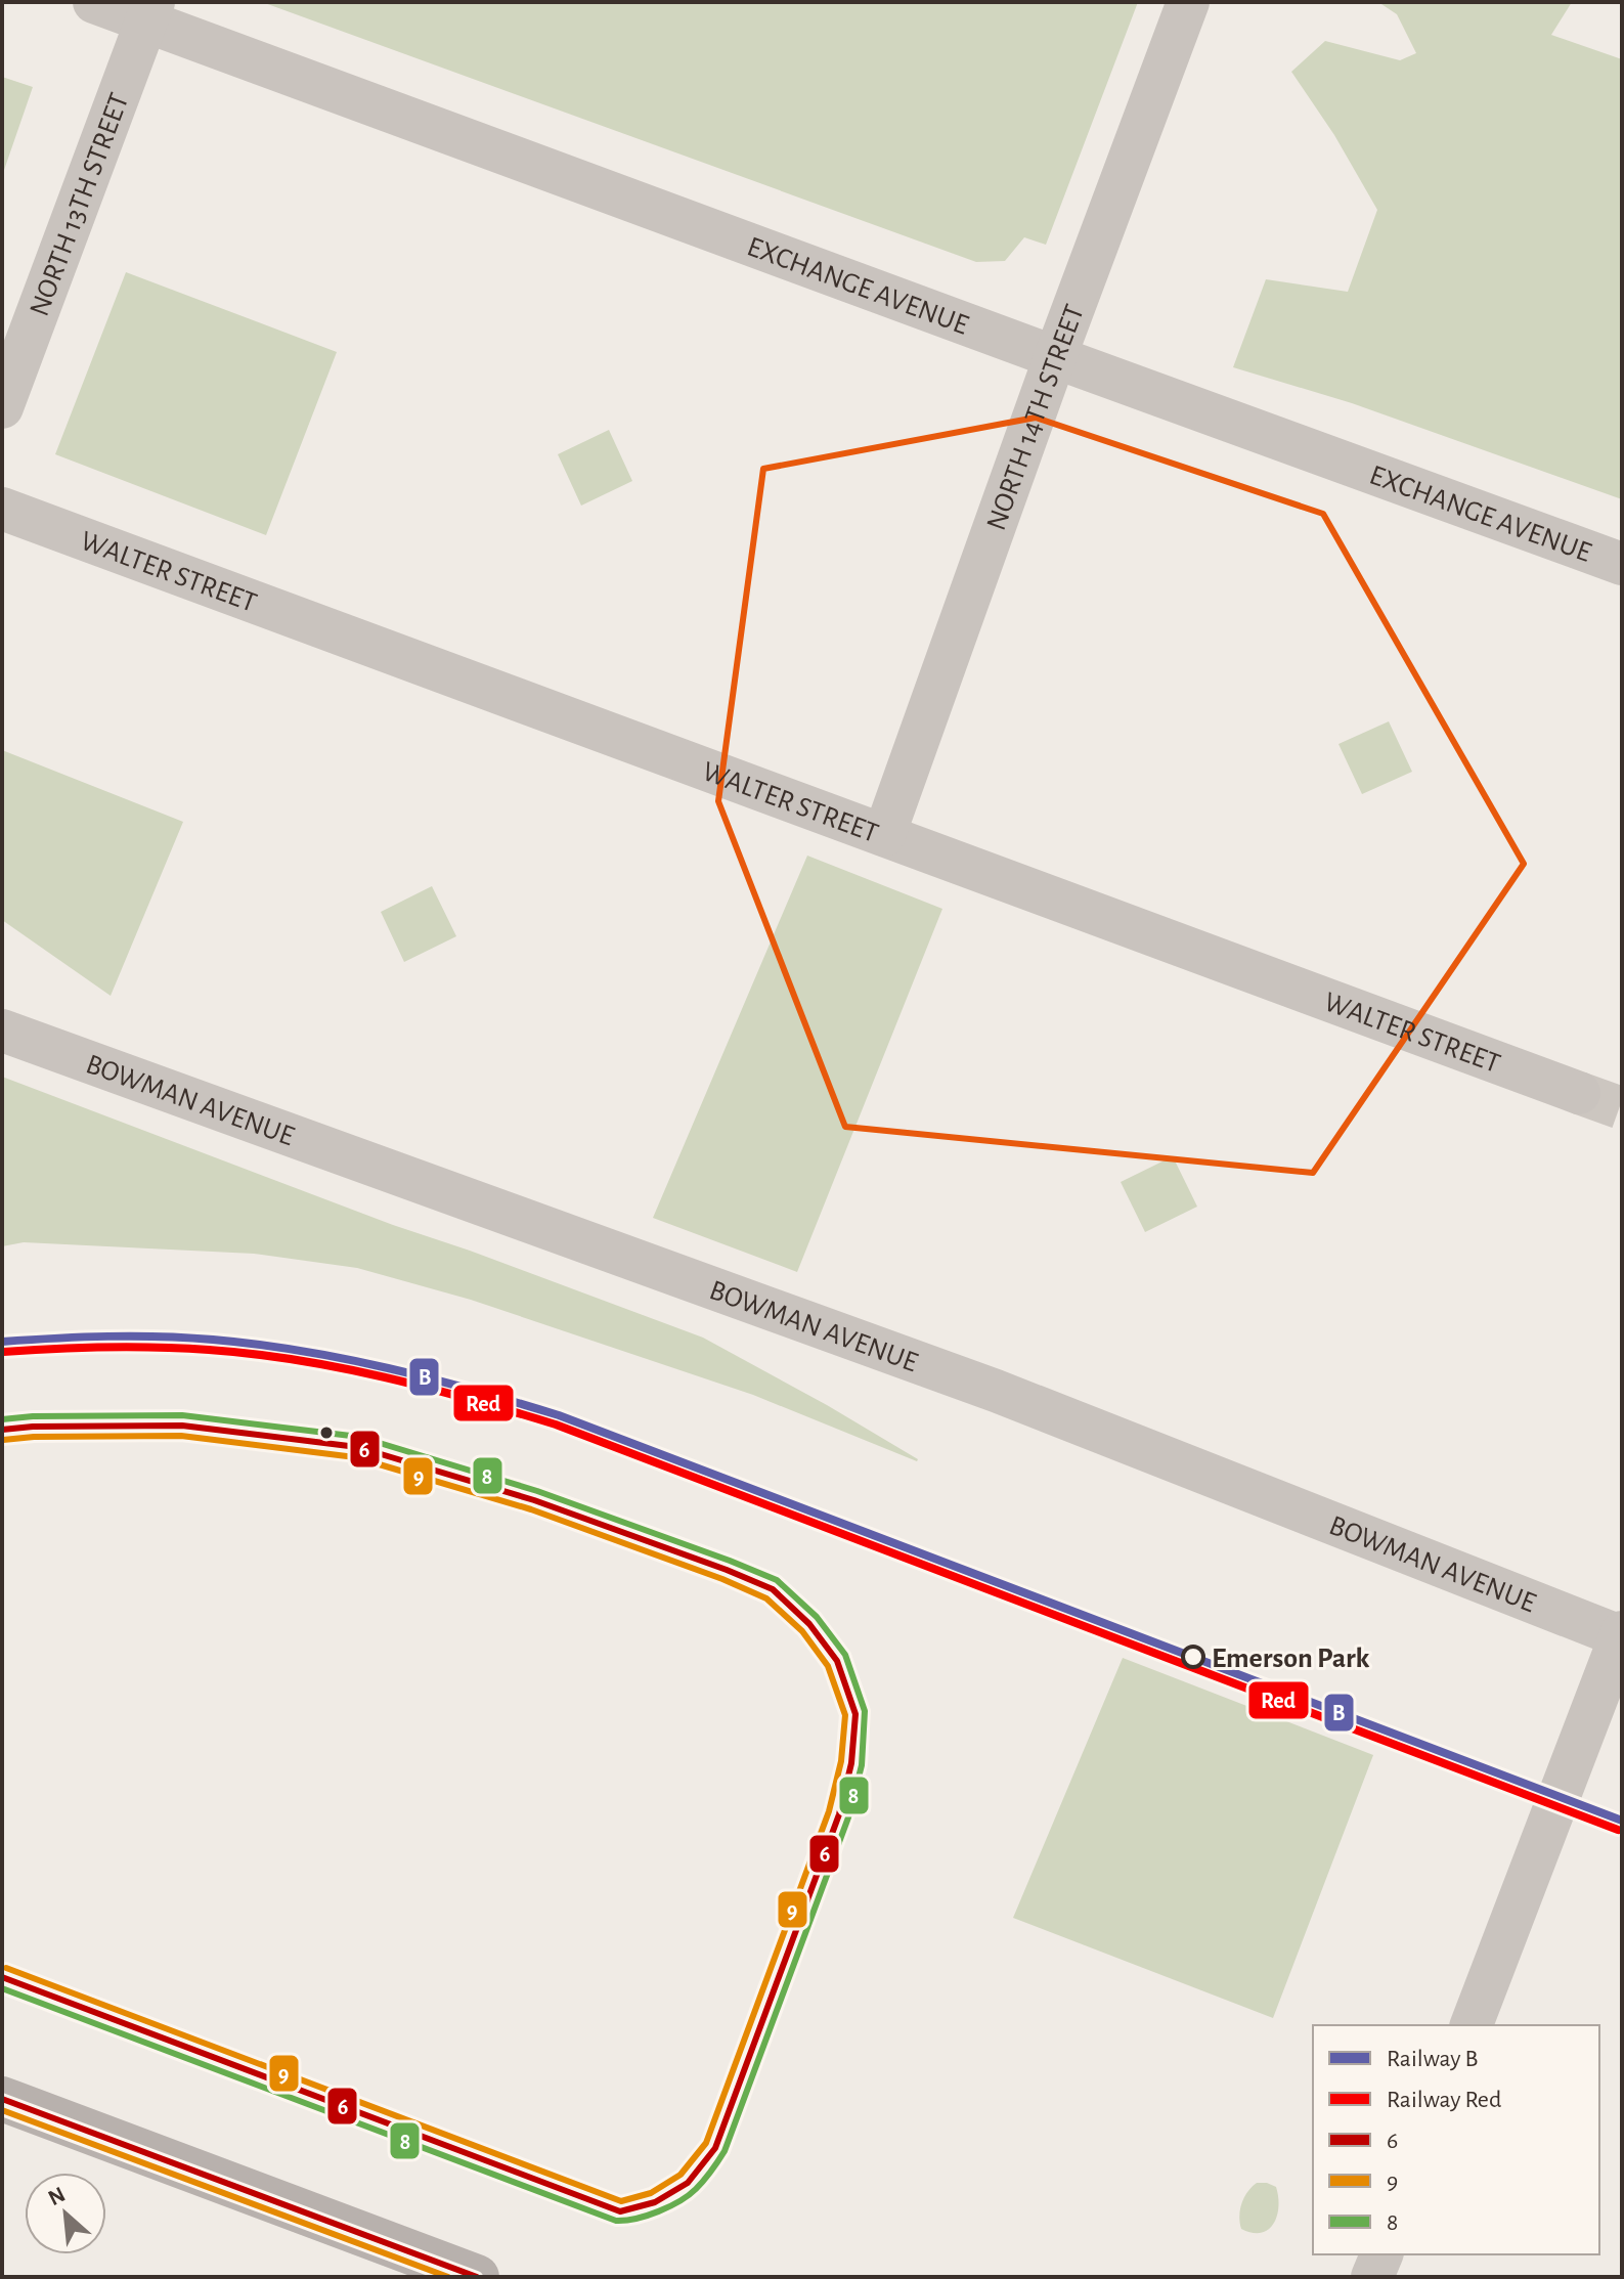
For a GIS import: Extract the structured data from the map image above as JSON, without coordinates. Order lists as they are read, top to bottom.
{
  "streets": {
    "street": [
      "NORTH 13TH STREET",
      "EXCHANGE AVENUE",
      "NORTH 14TH STREET",
      "WALTER STREET",
      "BOWMAN AVENUE"
    ]
  },
  "crossings": [
    ["NORTH 13TH STREET", "EXCHANGE AVENUE"],
    ["EXCHANGE AVENUE", "NORTH 14TH STREET"],
    ["NORTH 14TH STREET", "WALTER STREET"]
  ],
  "places": ["Emerson Park"],
  "lines": [
    "rail line B",
    "rail line Red",
    "transit line 8",
    "transit line 6",
    "transit line 9"
  ],
  "legend": [
    "Railway B",
    "Railway Red",
    "6",
    "9",
    "8"
  ],
  "north": "top left"
}
